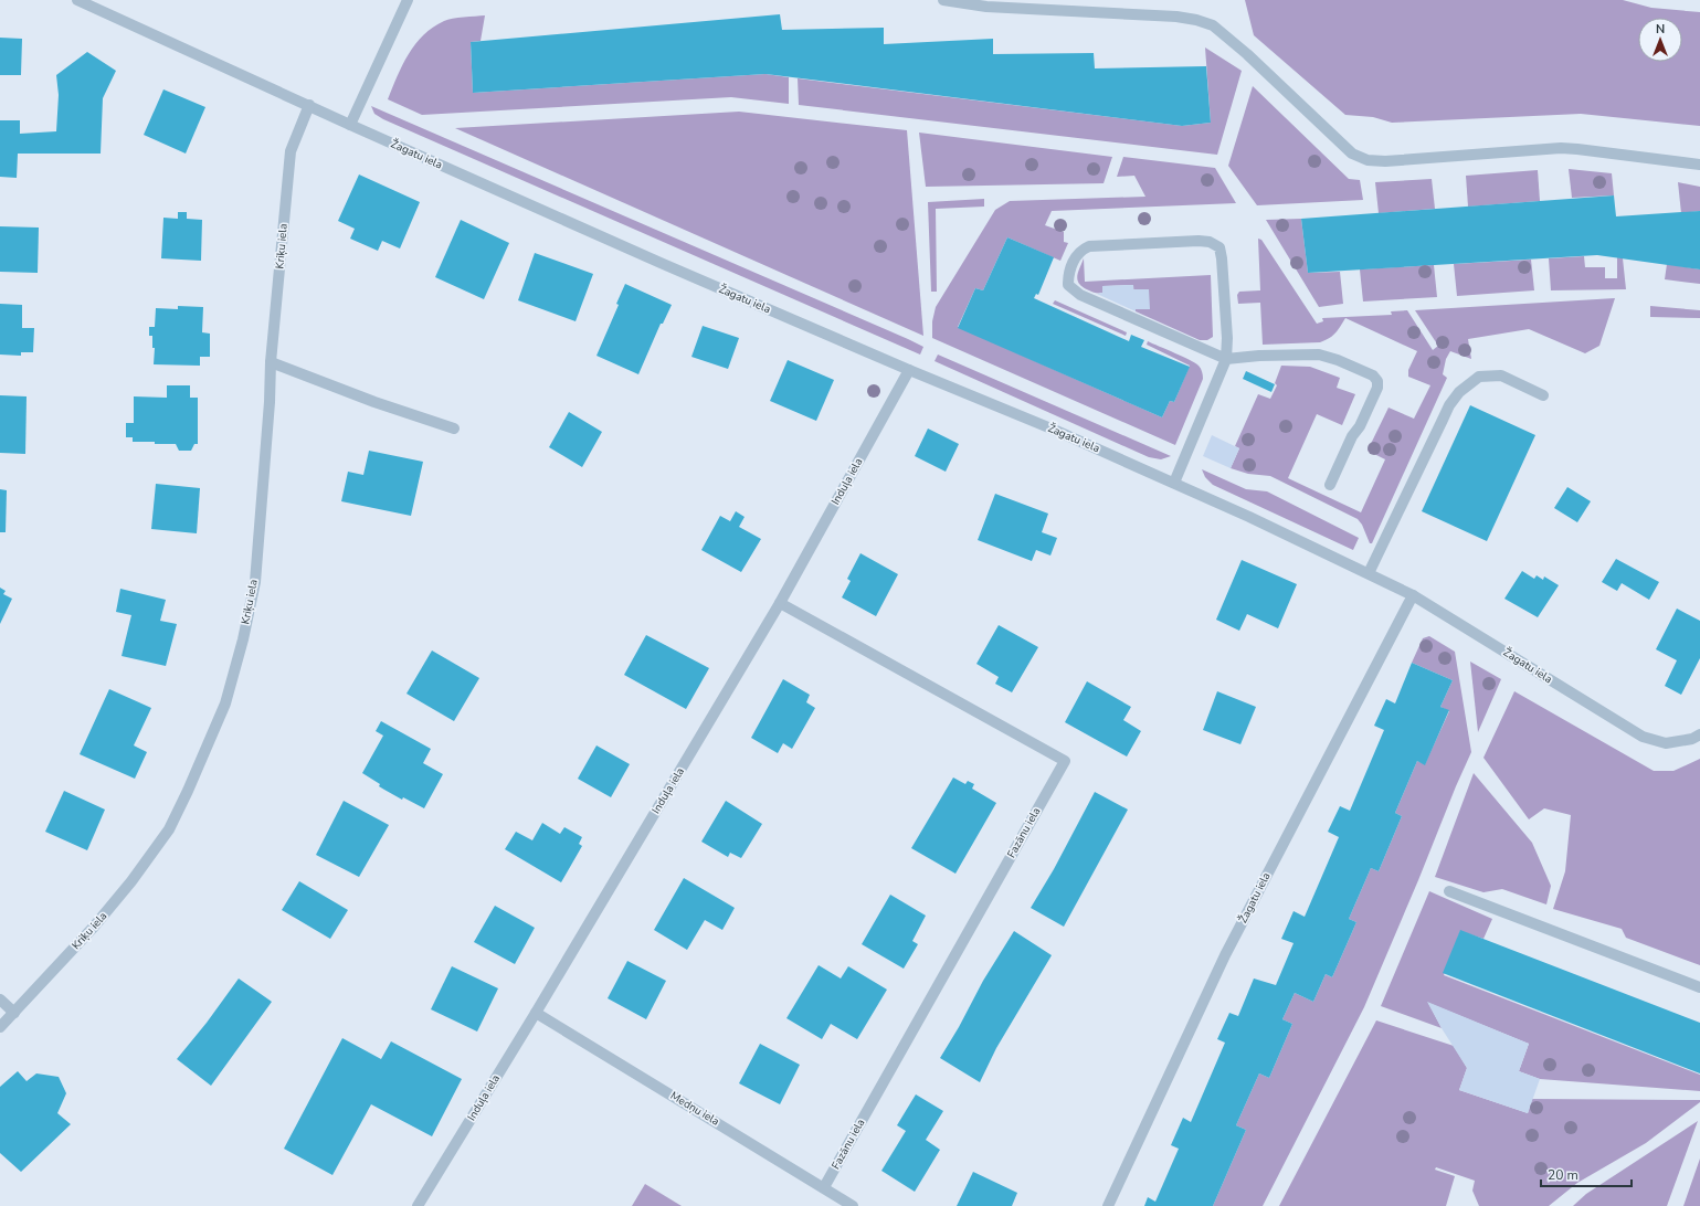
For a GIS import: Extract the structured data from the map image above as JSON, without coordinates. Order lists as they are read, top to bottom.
{
  "streets": {
    "street": [
      "Žagatu iela",
      "Kriķu iela",
      "Induļa iela",
      "Fazānu iela",
      "Medņu iela"
    ]
  },
  "crossings": [
    ["Žagatu iela", "Kriķu iela"],
    ["Žagatu iela", "Induļa iela"],
    ["Induļa iela", "Fazānu iela"],
    ["Induļa iela", "Medņu iela"],
    ["Fazānu iela", "Medņu iela"]
  ],
  "scale_bar": "20 m",
  "north": "top"
}
